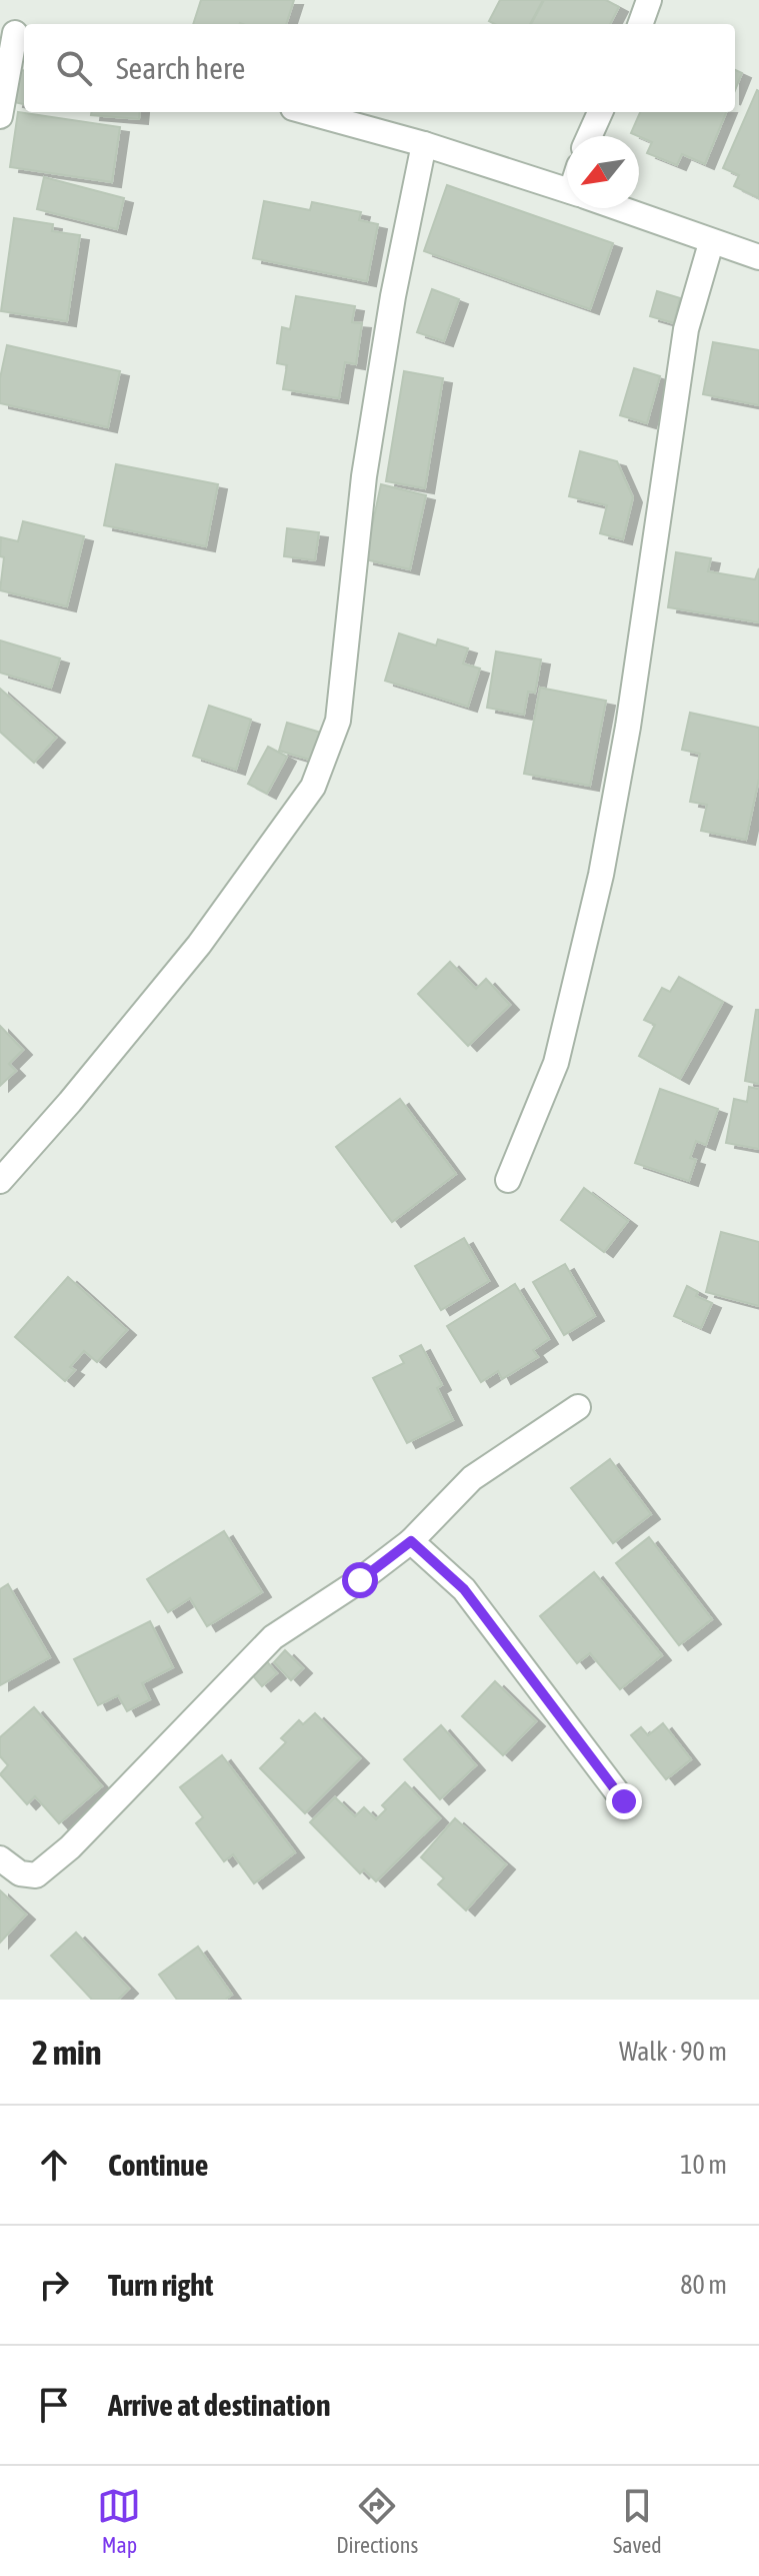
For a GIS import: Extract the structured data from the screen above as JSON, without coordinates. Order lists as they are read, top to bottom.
{
  "north": "bottom left",
  "page": {
    "search": "Search here",
    "heading": ["2 min", "Walk · 90 m"],
    "list": [
      ["Continue", "10 m"],
      ["Turn right", "80 m"],
      "Arrive at destination"
    ],
    "nav": ["Map", "Directions", "Saved"]
  }
}
